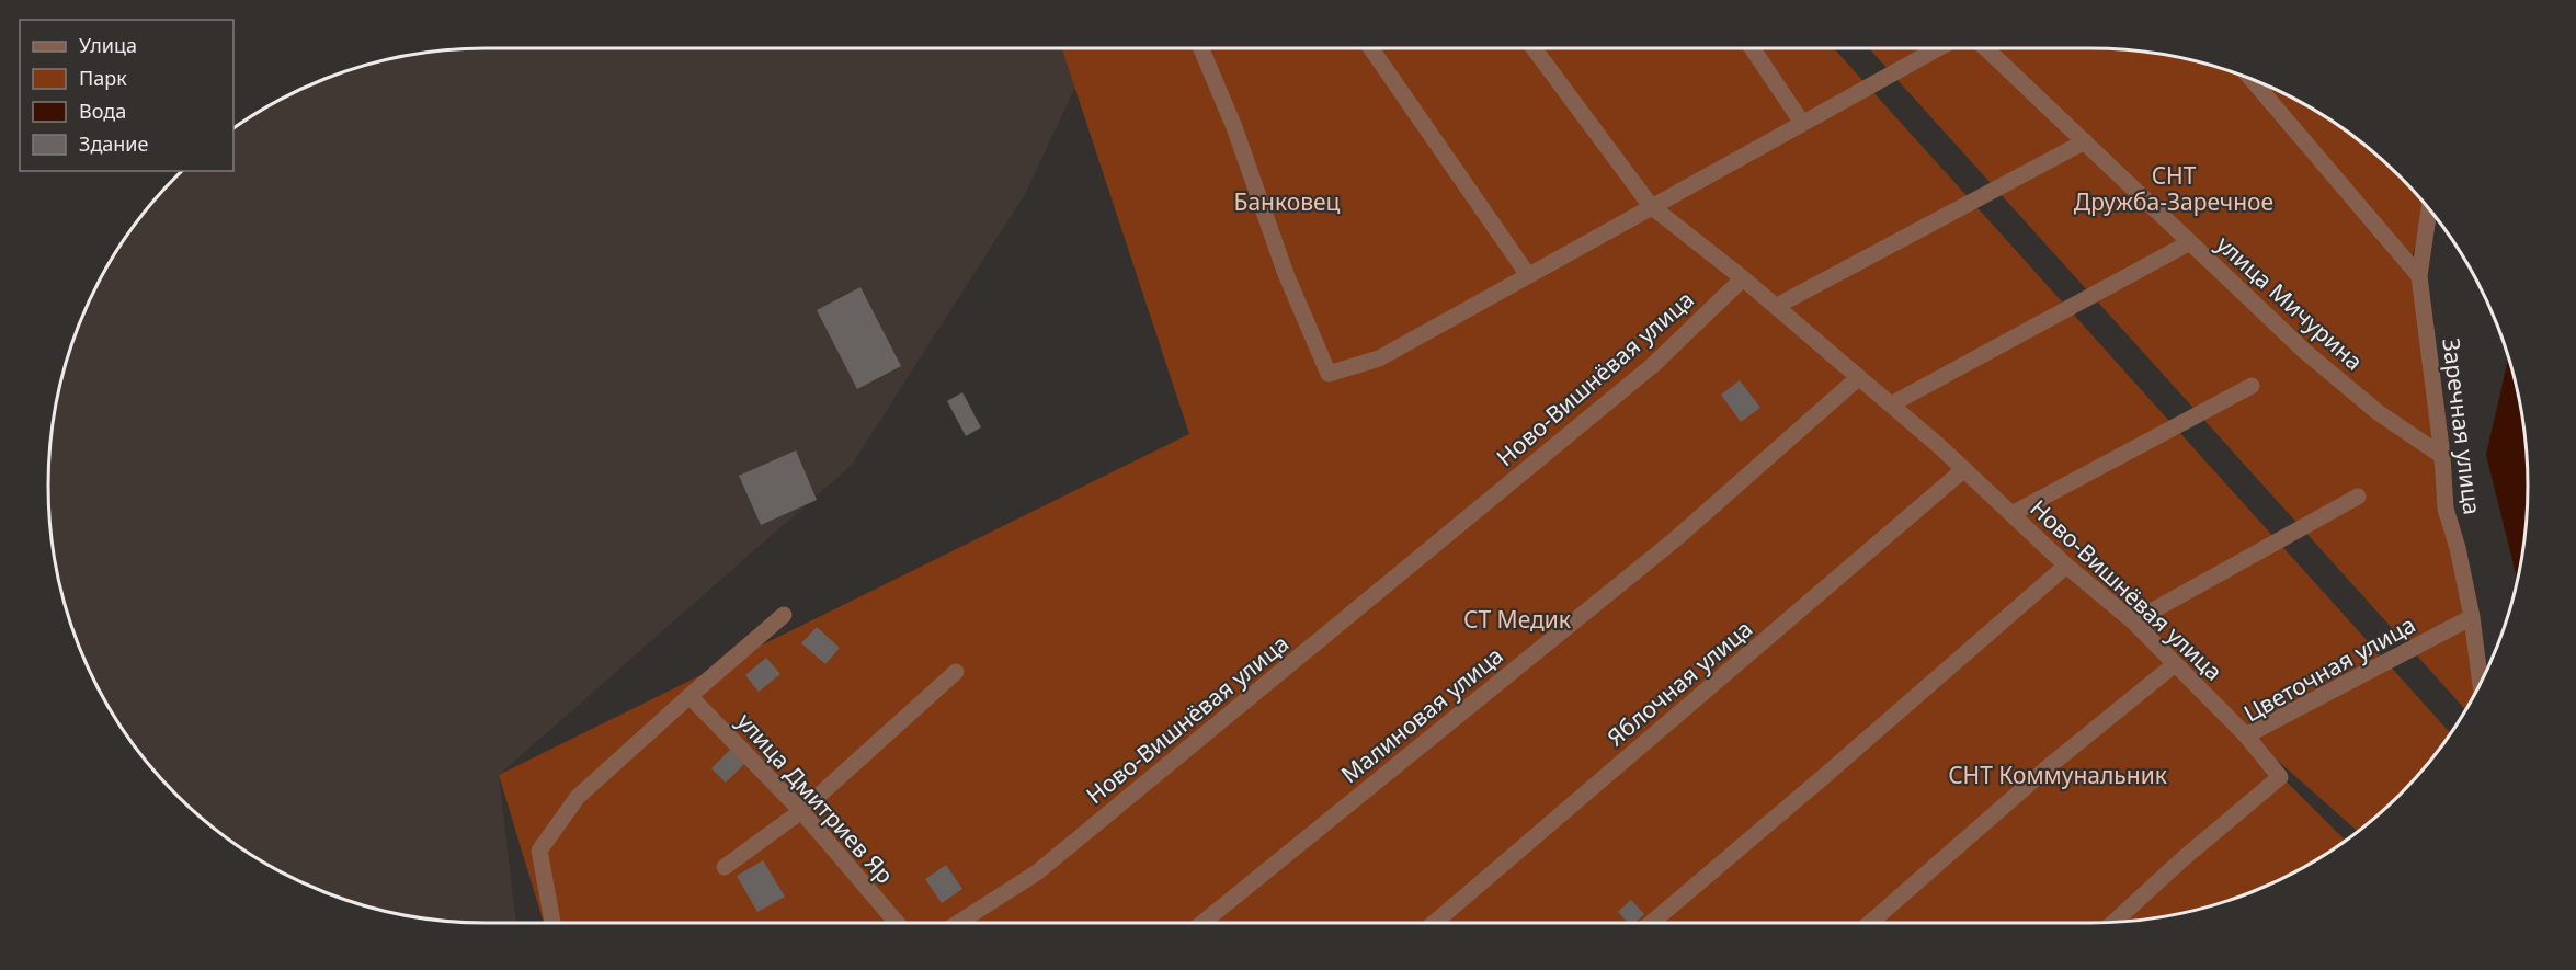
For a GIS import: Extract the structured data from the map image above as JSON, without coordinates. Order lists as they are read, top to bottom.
{
  "streets": {
    "street": [
      "улица Мичурина",
      "Ново-Вишнёвая улица",
      "Заречная улица",
      "Цветочная улица",
      "Яблочная улица",
      "Малиновая улица",
      "улица Дмитриев Яр"
    ]
  },
  "crossings": [
    ["улица Мичурина", "Заречная улица"],
    ["Ново-Вишнёвая улица", "Цветочная улица"],
    ["Ново-Вишнёвая улица", "Яблочная улица"],
    ["Ново-Вишнёвая улица", "Малиновая улица"],
    ["Заречная улица", "Цветочная улица"]
  ],
  "parks": [
    "СНТ Дружба-Заречное",
    "Банковец",
    "СТ Медик",
    "СНТ Коммунальник"
  ],
  "legend": [
    "Улица",
    "Парк",
    "Вода",
    "Здание"
  ]
}
